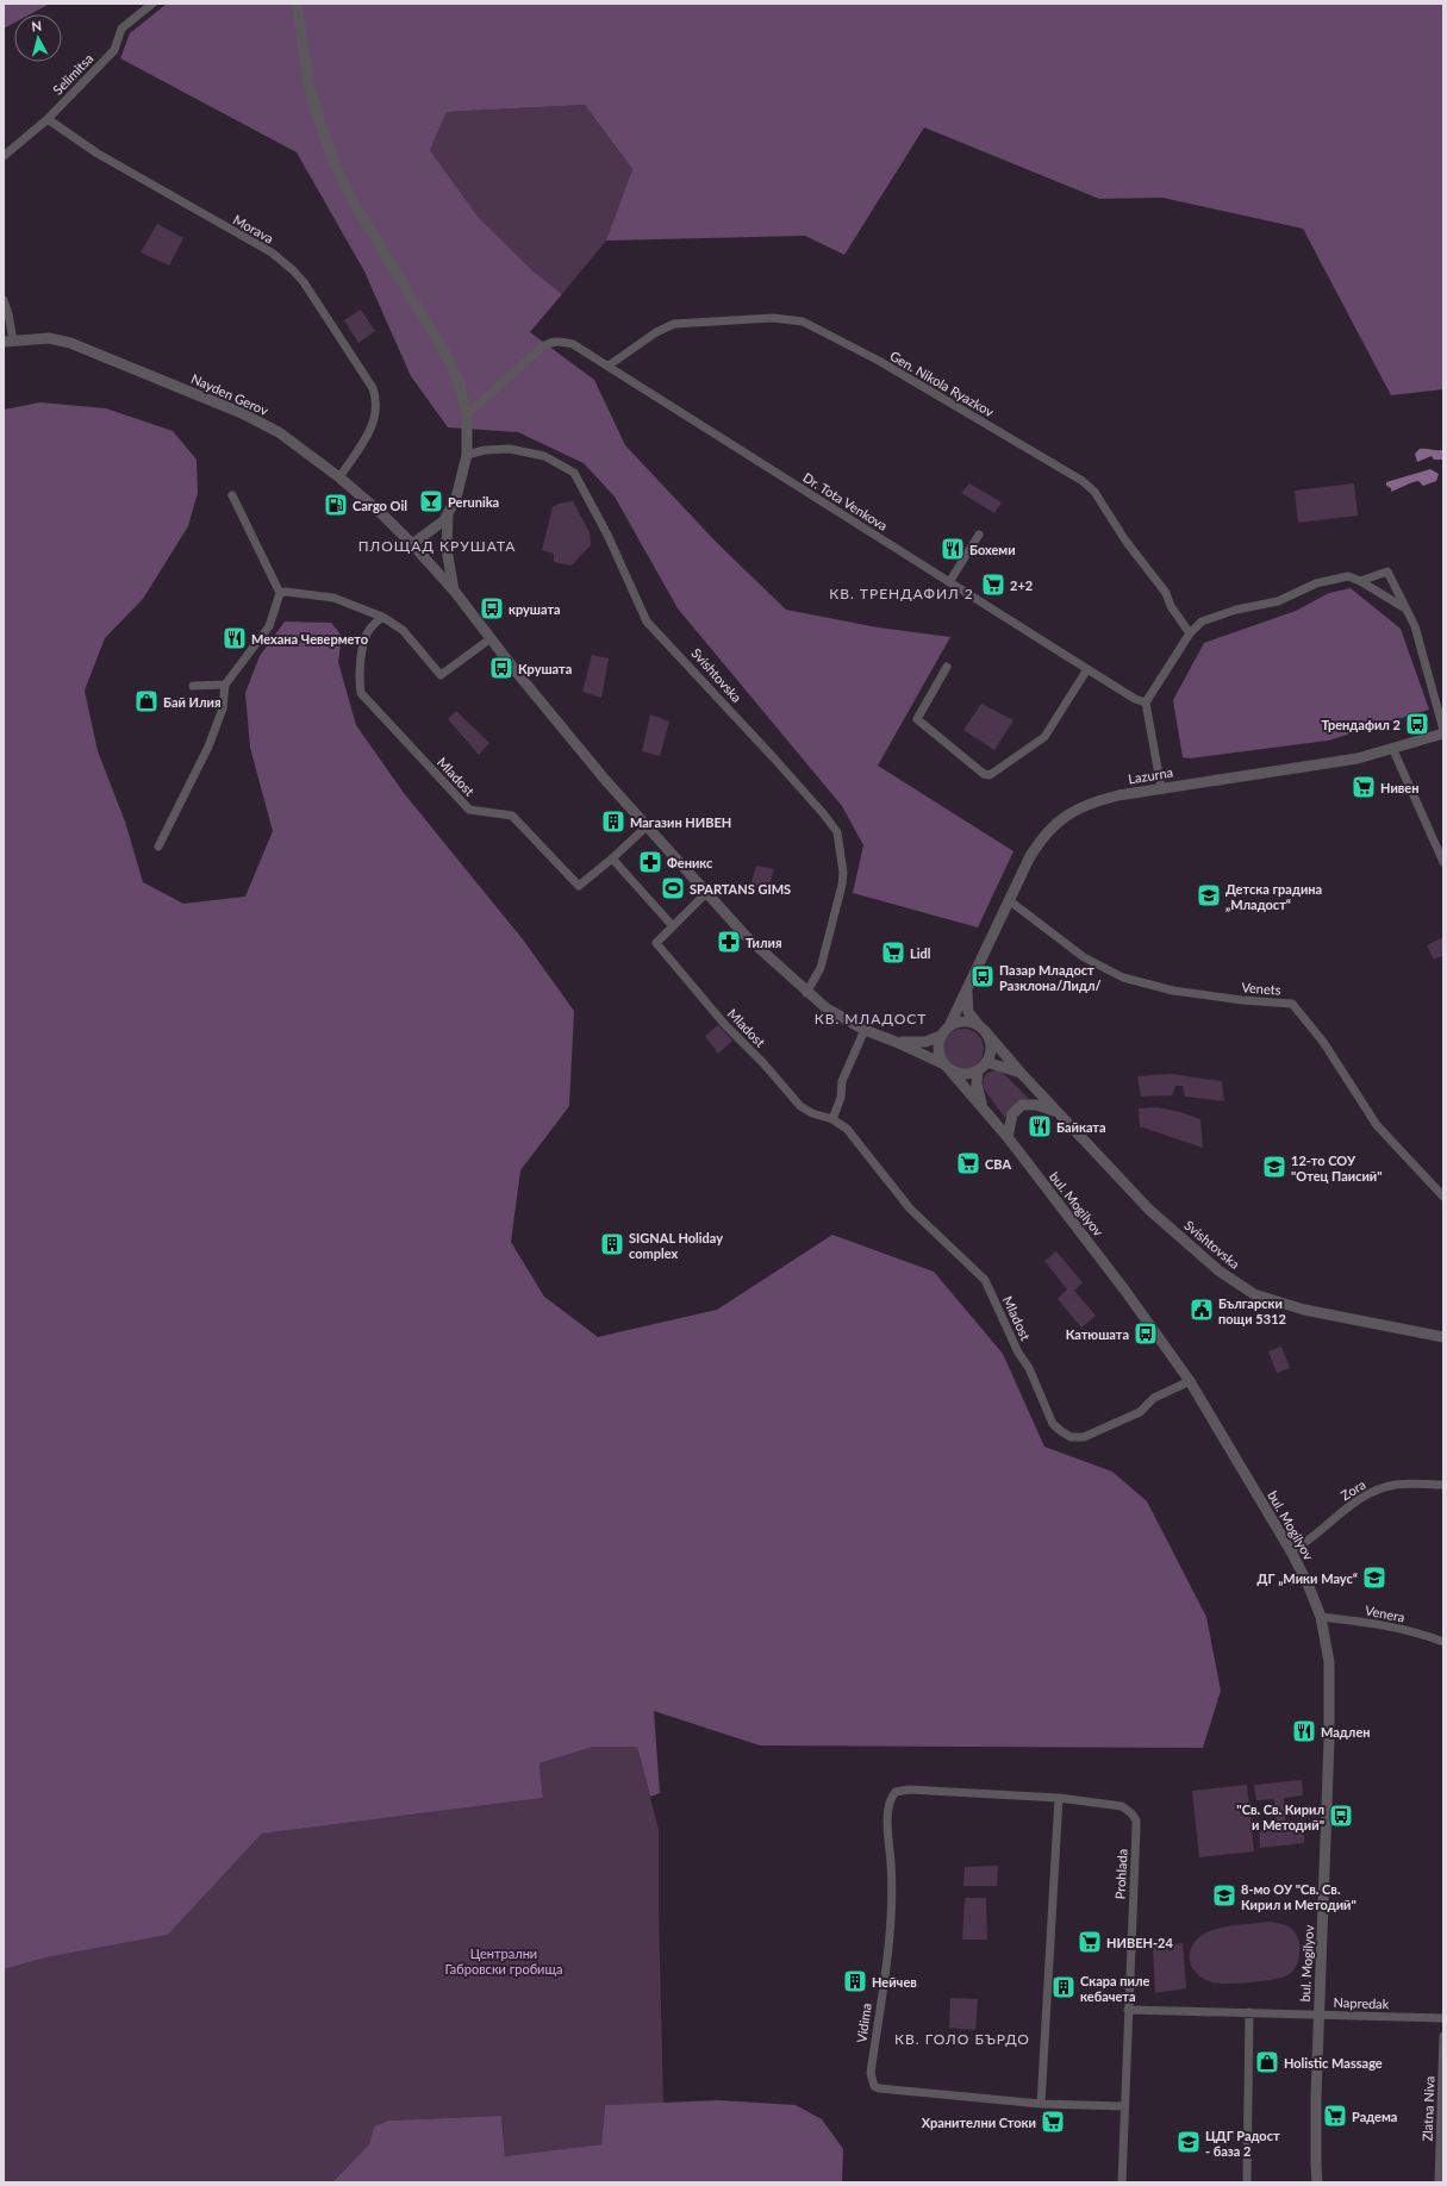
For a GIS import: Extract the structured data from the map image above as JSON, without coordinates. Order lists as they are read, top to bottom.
{
  "streets": {
    "street": [
      "Selimitsa",
      "Morava",
      "Gen. Nikola Ryazkov",
      "Nayden Gerov",
      "Dr. Tota Venkova",
      "Svishtovska",
      "Lazurna",
      "Mladost",
      "Venets",
      "bul. Mogilyov",
      "Zora",
      "Venera",
      "Prohlada",
      "Napredak",
      "Vidima",
      "Zlatna Niva"
    ]
  },
  "crossings": [
    ["Selimitsa", "Morava"],
    ["Morava", "Nayden Gerov"],
    ["Gen. Nikola Ryazkov", "Dr. Tota Venkova"],
    ["Svishtovska", "Lazurna"],
    ["Svishtovska", "bul. Mogilyov"],
    ["Lazurna", "Venets"],
    ["Lazurna", "bul. Mogilyov"],
    ["Mladost", "bul. Mogilyov"],
    ["bul. Mogilyov", "Zora"],
    ["bul. Mogilyov", "Venera"],
    ["bul. Mogilyov", "Napredak"],
    ["Prohlada", "Napredak"],
    ["Prohlada", "Vidima"]
  ],
  "districts": [
    "ПЛОЩАД КРУШАТА",
    "КВ. ТРЕНДАФИЛ 2",
    "КВ. МЛАДОСТ",
    "КВ. ГОЛО БЪРДО"
  ],
  "parks": ["Централни Габровски гробища"],
  "places": {
    "bar": ["Perunika"],
    "fuel station": ["Cargo Oil"],
    "restaurant": [
      "Бохеми",
      "Механа Чевермето",
      "Байката",
      "Мадлен"
    ],
    "supermarket": [
      "2+2",
      "Нивен",
      "Lidl",
      "CBA",
      "НИВЕН-24",
      "Радема",
      "Хранителни Стоки"
    ],
    "bus stop": [
      "крушата",
      "Крушата",
      "Трендафил 2",
      "Пазар Младост Разклона/Лидл/",
      "Катюшата",
      "\"Св. Св. Кирил и Методий\""
    ],
    "shop": ["Бай Илия", "Holistic Massage"],
    "building": [
      "Магазин НИВЕН",
      "SIGNAL Holiday complex",
      "Нейчев",
      "Скара пиле кебачета"
    ],
    "pharmacy": ["Феникс", "Тилия"],
    "sports": ["SPARTANS GIMS"],
    "school or university": [
      "Детска градина „Младост“",
      "12-то СОУ \"Отец Паисий\"",
      "ДГ „Мики Маус“",
      "8-мо ОУ \"Св. Св. Кирил и Методий\"",
      "ЦДГ Радост - база 2"
    ],
    "public building": ["Български пощи 5312"]
  },
  "north": "top"
}
